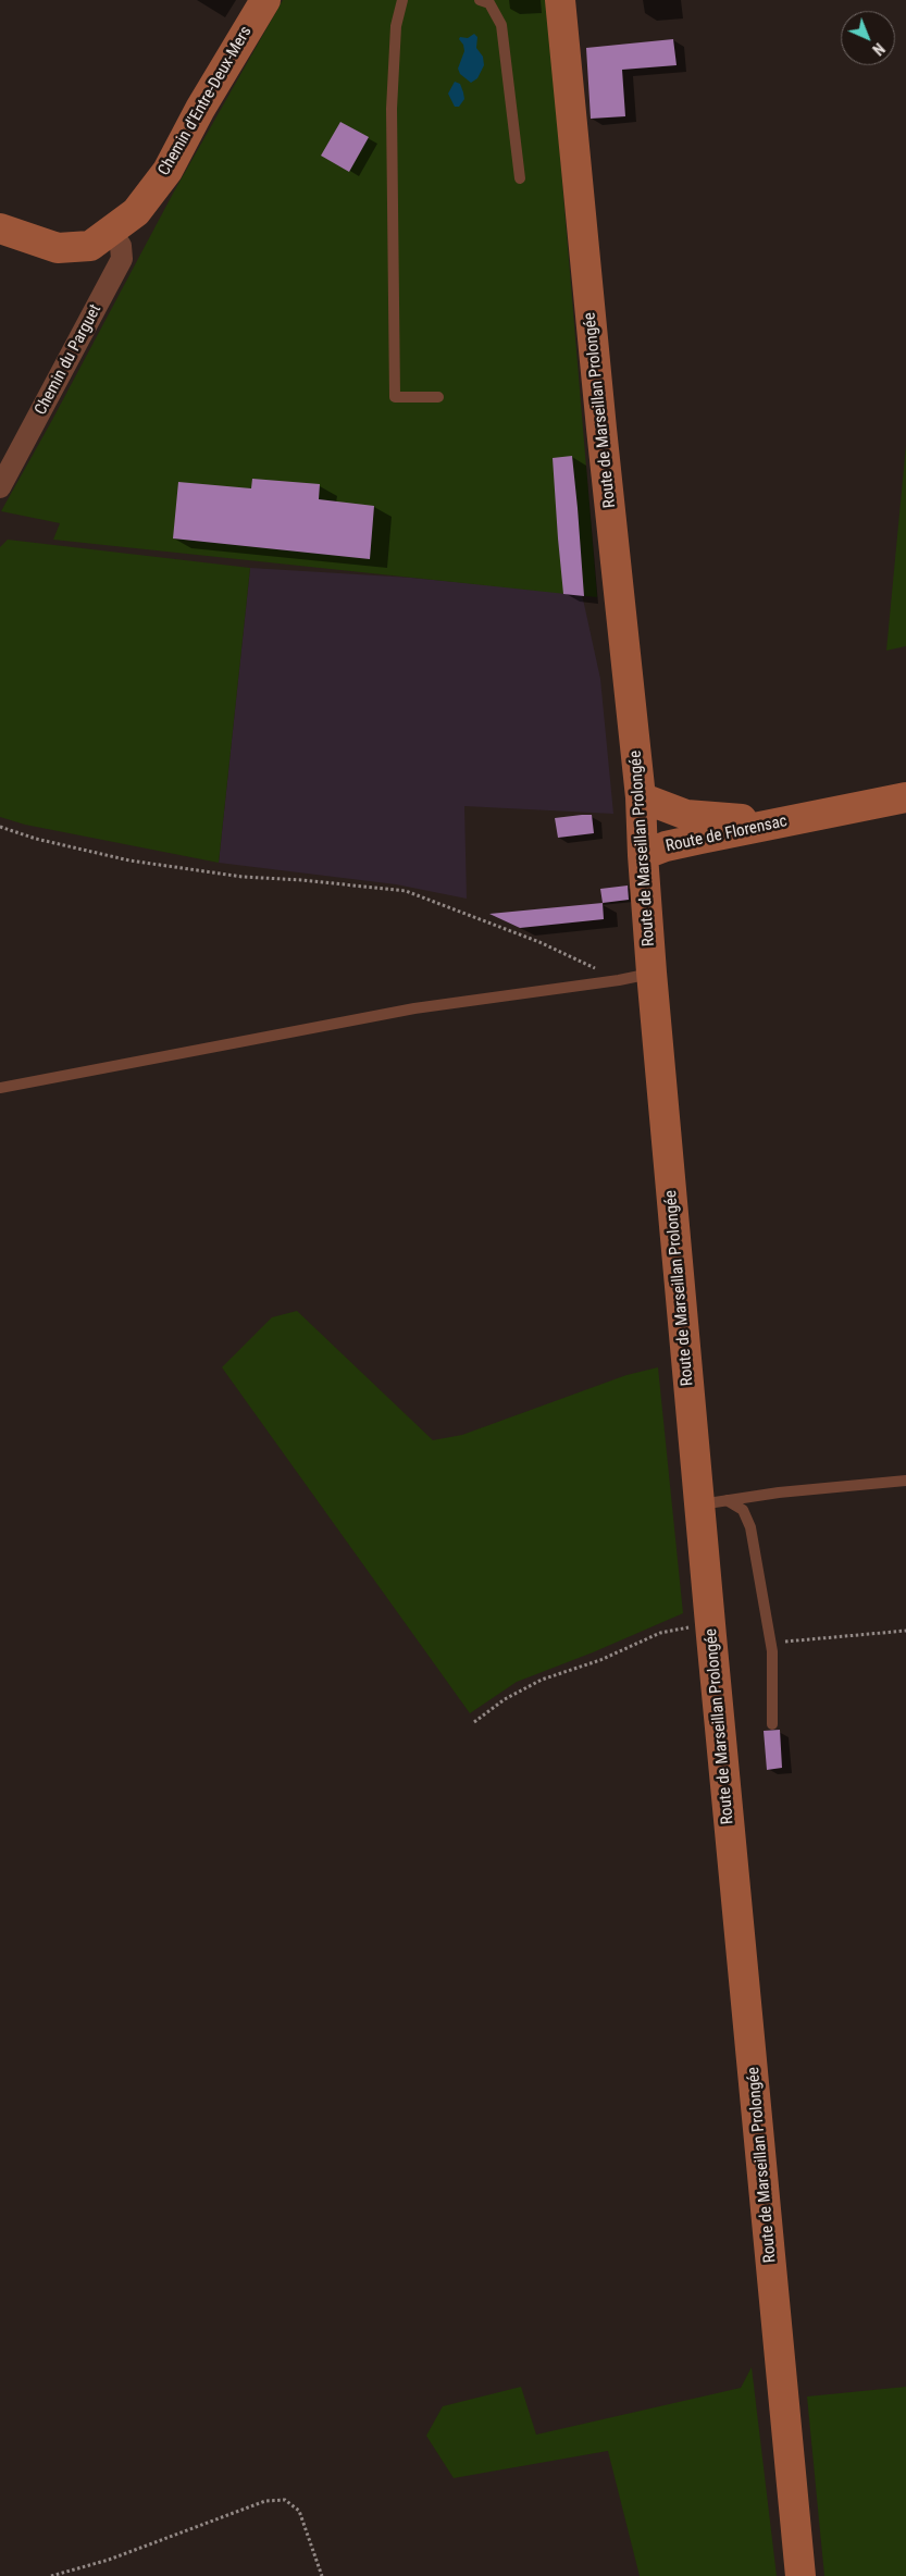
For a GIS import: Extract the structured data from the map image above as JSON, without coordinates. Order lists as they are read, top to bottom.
{
  "streets": {
    "main road": ["Chemin d'Entre-Deux-Mers", "Route de Marseillan Prolongée", "Route de Florensac"],
    "street": ["Chemin du Parguet"]
  },
  "crossings": [
    ["Chemin d'Entre-Deux-Mers", "Chemin du Parguet"],
    ["Route de Marseillan Prolongée", "Route de Florensac"]
  ],
  "north": "bottom right"
}
